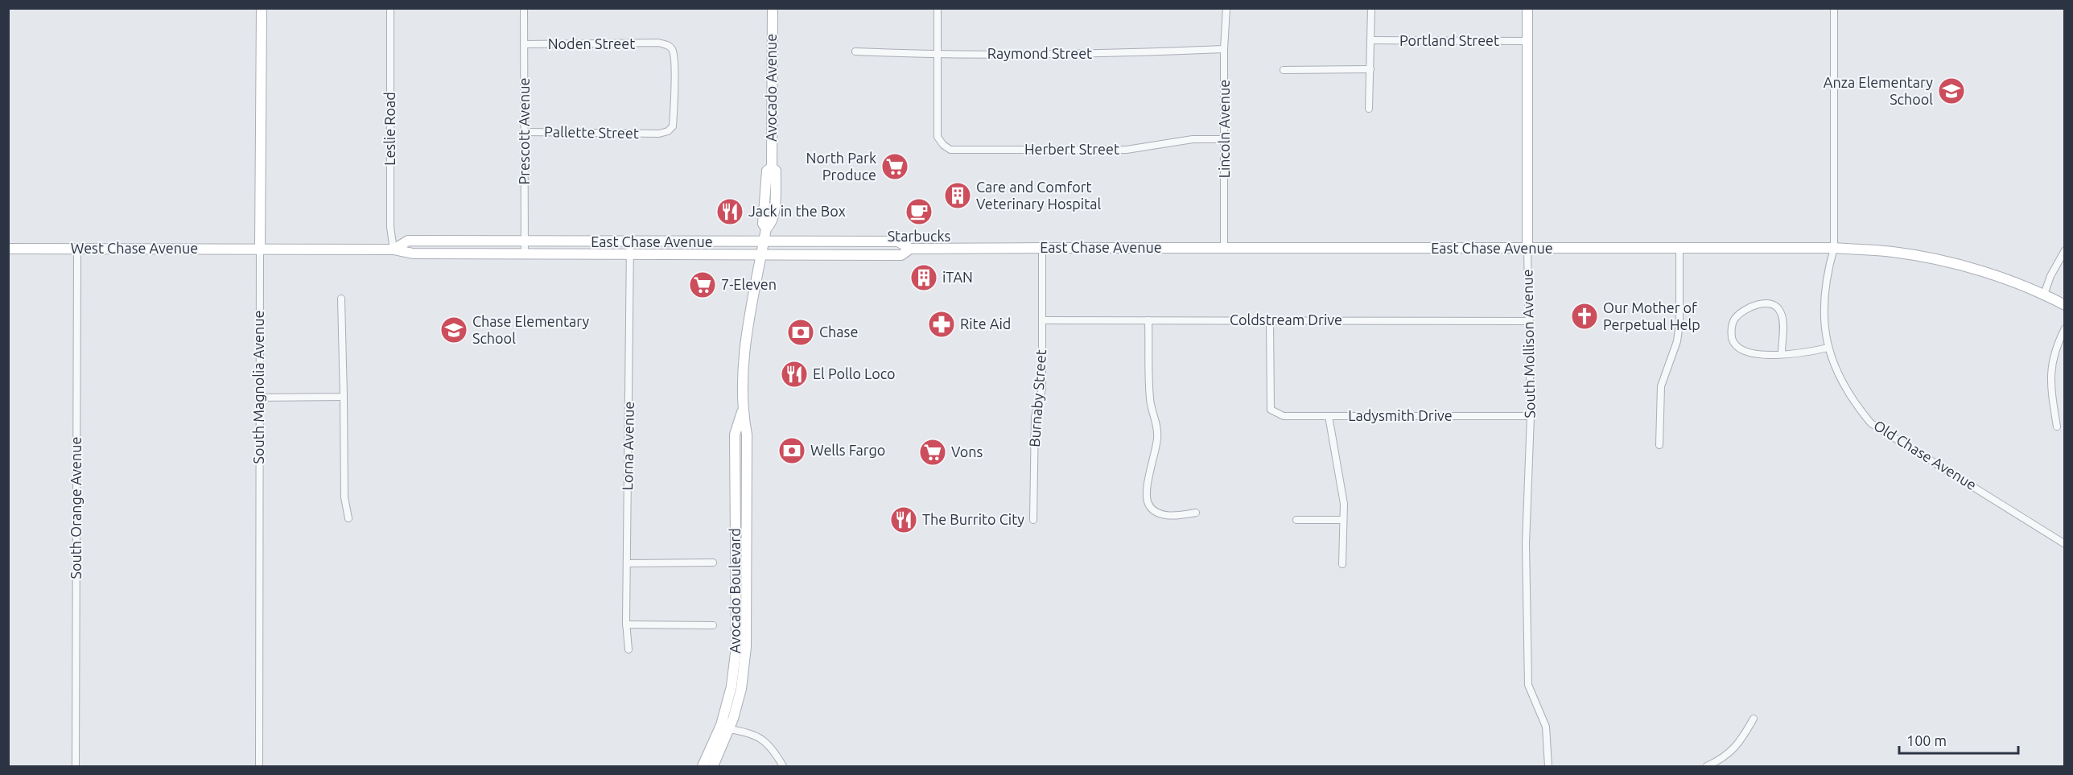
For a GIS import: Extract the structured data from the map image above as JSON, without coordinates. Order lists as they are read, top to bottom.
{
  "streets": {
    "main road": [
      "Avocado Avenue",
      "East Chase Avenue",
      "West Chase Avenue",
      "South Mollison Avenue",
      "South Magnolia Avenue",
      "Avocado Boulevard"
    ],
    "street": [
      "Portland Street",
      "Noden Street",
      "Raymond Street",
      "Leslie Road",
      "Lincoln Avenue",
      "Prescott Avenue",
      "Pallette Street",
      "Herbert Street",
      "Coldstream Drive",
      "Burnaby Street",
      "Ladysmith Drive",
      "Lorna Avenue",
      "Old Chase Avenue",
      "South Orange Avenue"
    ]
  },
  "crossings": [
    ["Portland Street", "South Mollison Avenue"],
    ["Noden Street", "Prescott Avenue"],
    ["Noden Street", "Pallette Street"],
    ["Raymond Street", "Lincoln Avenue"],
    ["Raymond Street", "Herbert Street"],
    ["Avocado Avenue", "East Chase Avenue"],
    ["Avocado Avenue", "Avocado Boulevard"],
    ["Leslie Road", "East Chase Avenue"],
    ["Lincoln Avenue", "Herbert Street"],
    ["Lincoln Avenue", "East Chase Avenue"],
    ["Prescott Avenue", "Pallette Street"],
    ["Prescott Avenue", "East Chase Avenue"],
    ["East Chase Avenue", "West Chase Avenue"],
    ["East Chase Avenue", "South Mollison Avenue"],
    ["East Chase Avenue", "South Magnolia Avenue"],
    ["East Chase Avenue", "Burnaby Street"],
    ["East Chase Avenue", "Lorna Avenue"],
    ["East Chase Avenue", "Old Chase Avenue"],
    ["East Chase Avenue", "Avocado Boulevard"],
    ["West Chase Avenue", "South Magnolia Avenue"],
    ["West Chase Avenue", "South Orange Avenue"],
    ["Coldstream Drive", "South Mollison Avenue"],
    ["Coldstream Drive", "Burnaby Street"],
    ["Coldstream Drive", "Ladysmith Drive"],
    ["South Mollison Avenue", "Ladysmith Drive"]
  ],
  "places": {
    "school or university": ["Anza Elementary School", "Chase Elementary School"],
    "supermarket": ["North Park Produce", "7-Eleven", "Vons"],
    "building": ["Care and Comfort Veterinary Hospital", "iTAN"],
    "restaurant": ["Jack in the Box", "El Pollo Loco", "The Burrito City"],
    "cafe": ["Starbucks"],
    "church": ["Our Mother of Perpetual Help"],
    "pharmacy": ["Rite Aid"],
    "bank": ["Chase", "Wells Fargo"]
  },
  "scale_bar": "100 m"
}
